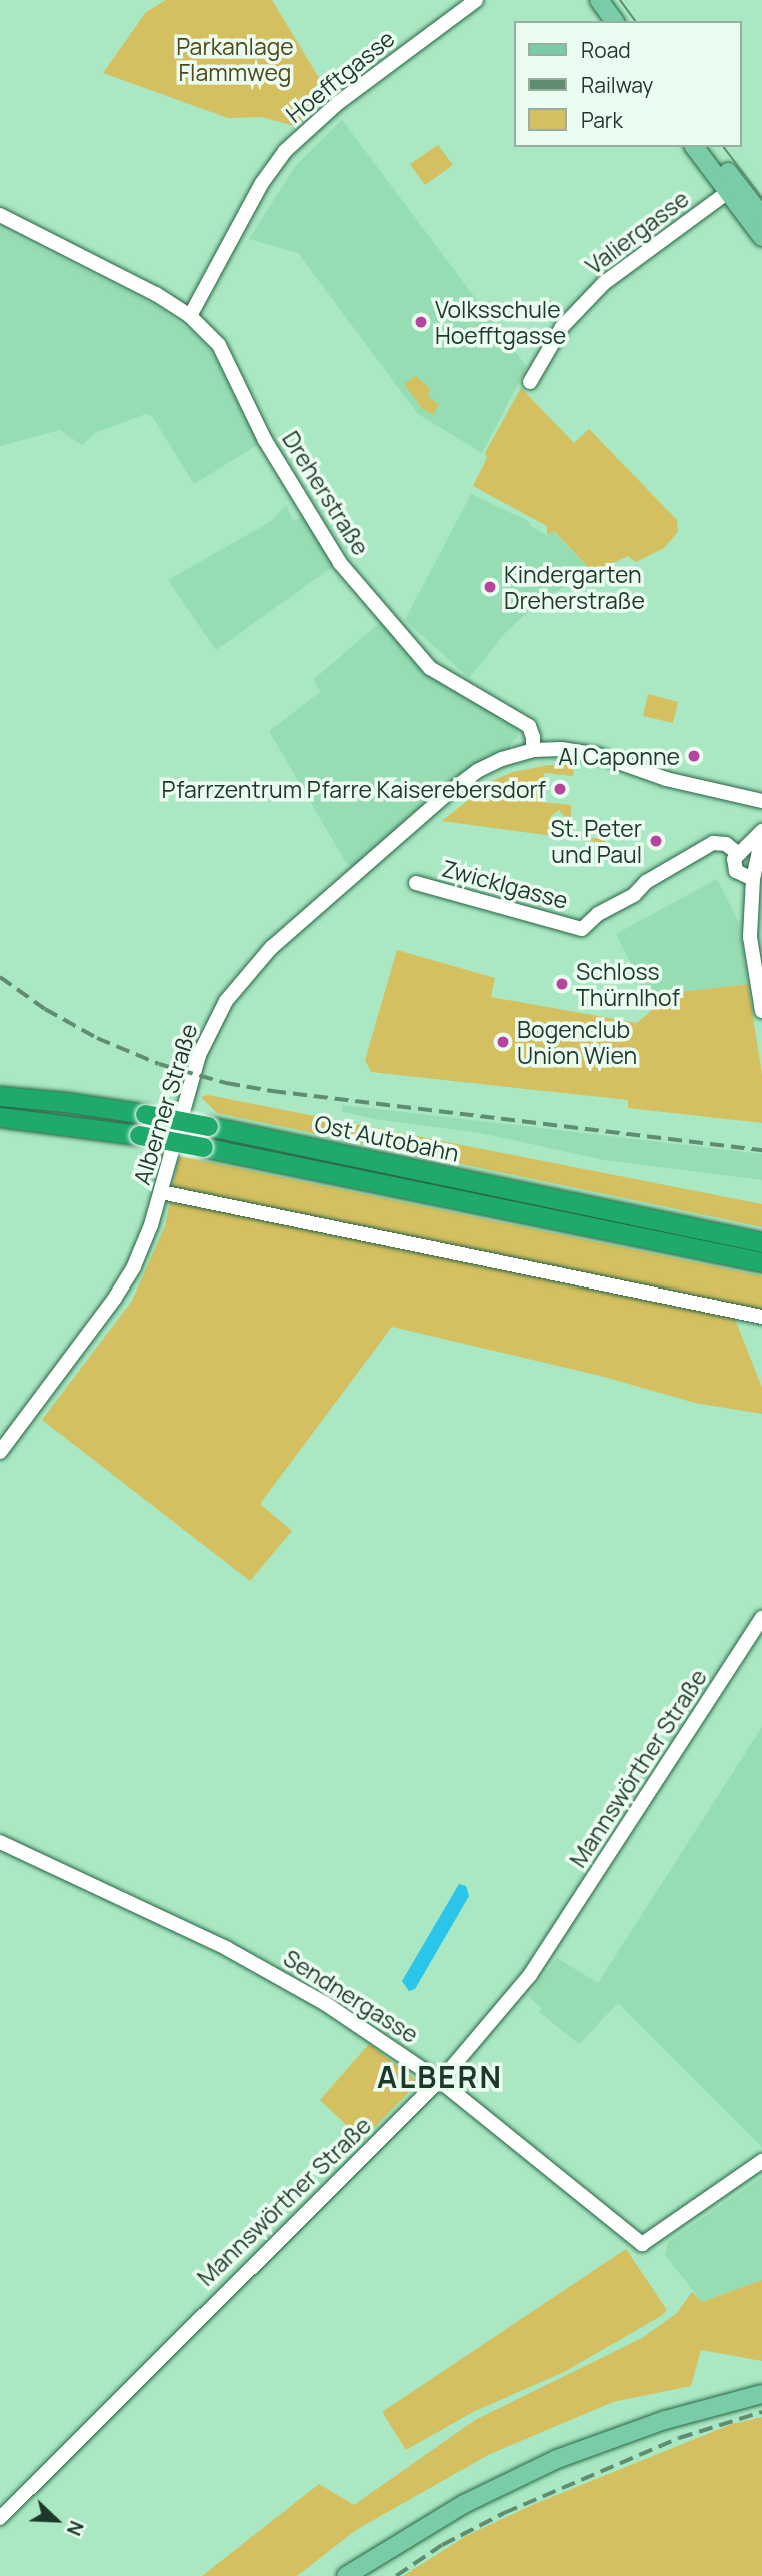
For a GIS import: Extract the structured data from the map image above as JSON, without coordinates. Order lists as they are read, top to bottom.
{
  "streets": {
    "highway": ["Ost Autobahn"],
    "street": [
      "Hoefftgasse",
      "Valiergasse",
      "Dreherstraße",
      "Zwicklgasse",
      "Alberner Straße",
      "Mannswörther Straße",
      "Sendnergasse"
    ]
  },
  "crossings": [
    ["Hoefftgasse", "Dreherstraße"],
    ["Dreherstraße", "Alberner Straße"],
    ["Mannswörther Straße", "Sendnergasse"]
  ],
  "districts": ["ALBERN"],
  "parks": ["Parkanlage Flammweg"],
  "places": [
    "Volksschule Hoefftgasse",
    "Kindergarten Dreherstraße",
    "Al Caponne",
    "Pfarrzentrum Pfarre Kaiserebersdorf",
    "St. Peter und Paul",
    "Schloss Thürnlhof",
    "Bogenclub Union Wien"
  ],
  "legend": ["Road", "Railway", "Park"],
  "north": "bottom right"
}
